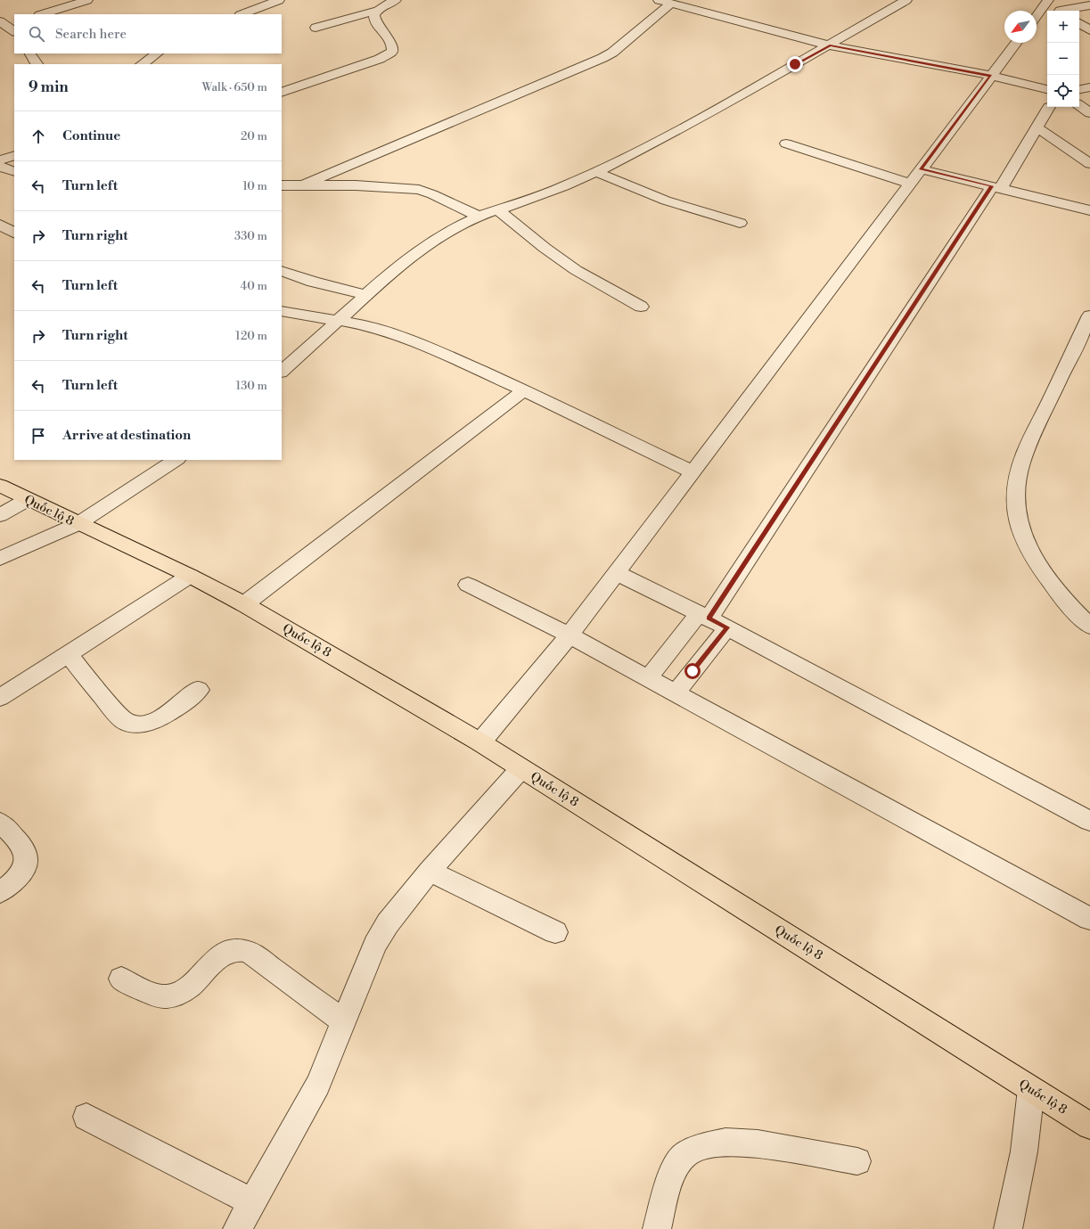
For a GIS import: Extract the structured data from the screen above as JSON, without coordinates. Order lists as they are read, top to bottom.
{
  "streets": {
    "highway": ["Quốc lộ 8"]
  },
  "north": "bottom left",
  "page": {
    "map_buttons": ["+", "−"],
    "search": "Search here",
    "heading": ["9 min", "Walk · 650 m"],
    "list": [
      ["Continue", "20 m"],
      ["Turn left", "10 m"],
      ["Turn right", "330 m"],
      ["Turn left", "40 m"],
      ["Turn right", "120 m"],
      ["Turn left", "130 m"],
      "Arrive at destination"
    ]
  }
}
